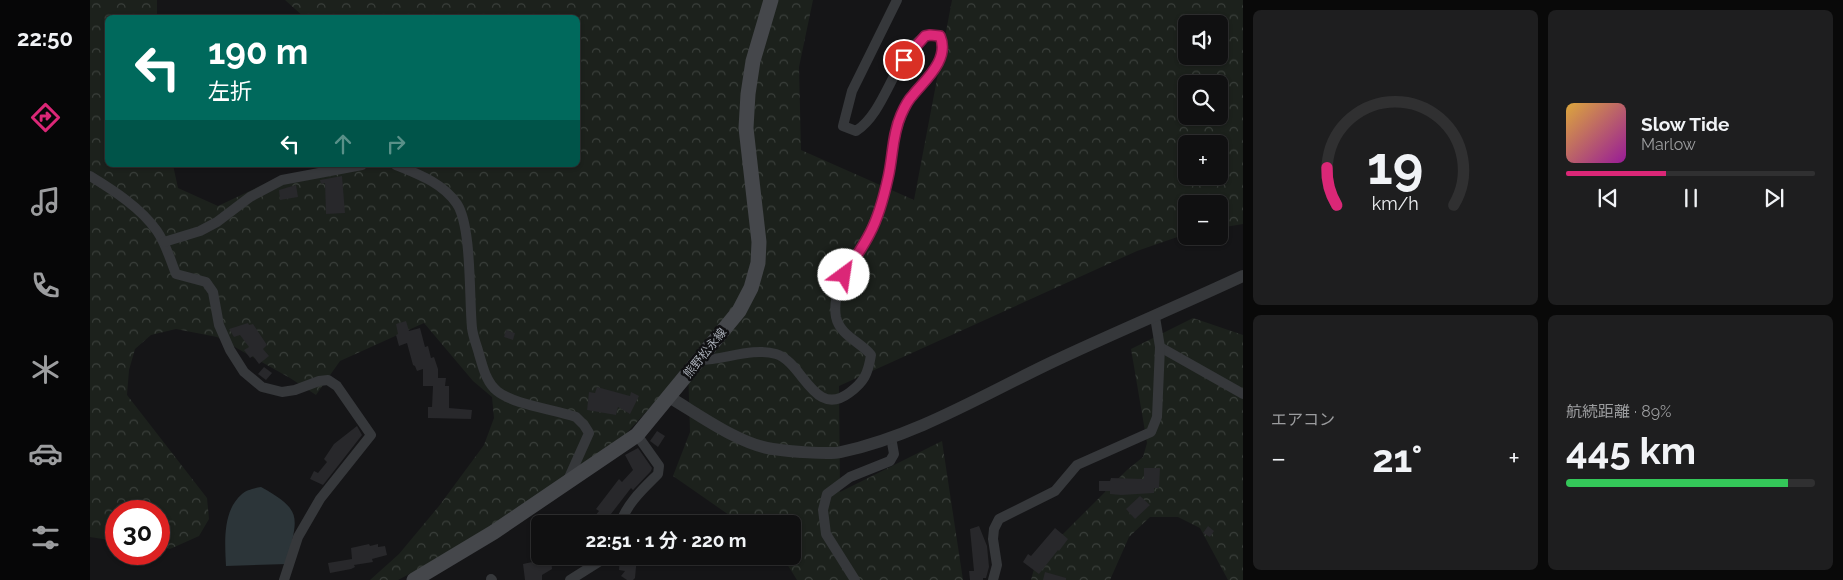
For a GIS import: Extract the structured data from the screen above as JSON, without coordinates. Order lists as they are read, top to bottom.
{
  "streets": {
    "main road": ["熊野松永線"]
  },
  "page": {
    "tabs": "22:50",
    "map_buttons": ["+", "−"],
    "turn": ["190 m", "左折"],
    "song": ["Slow Tide", "Marlow"],
    "tile": [
      "エアコン",
      ["航続距離 · 89%", "445 km"]
    ],
    "heat": ["−", "21°", "+"],
    "limit": "30",
    "trip": "22:51 · 1 分 · 220 m",
    "gauge": ["19", "km/h"]
  }
}
